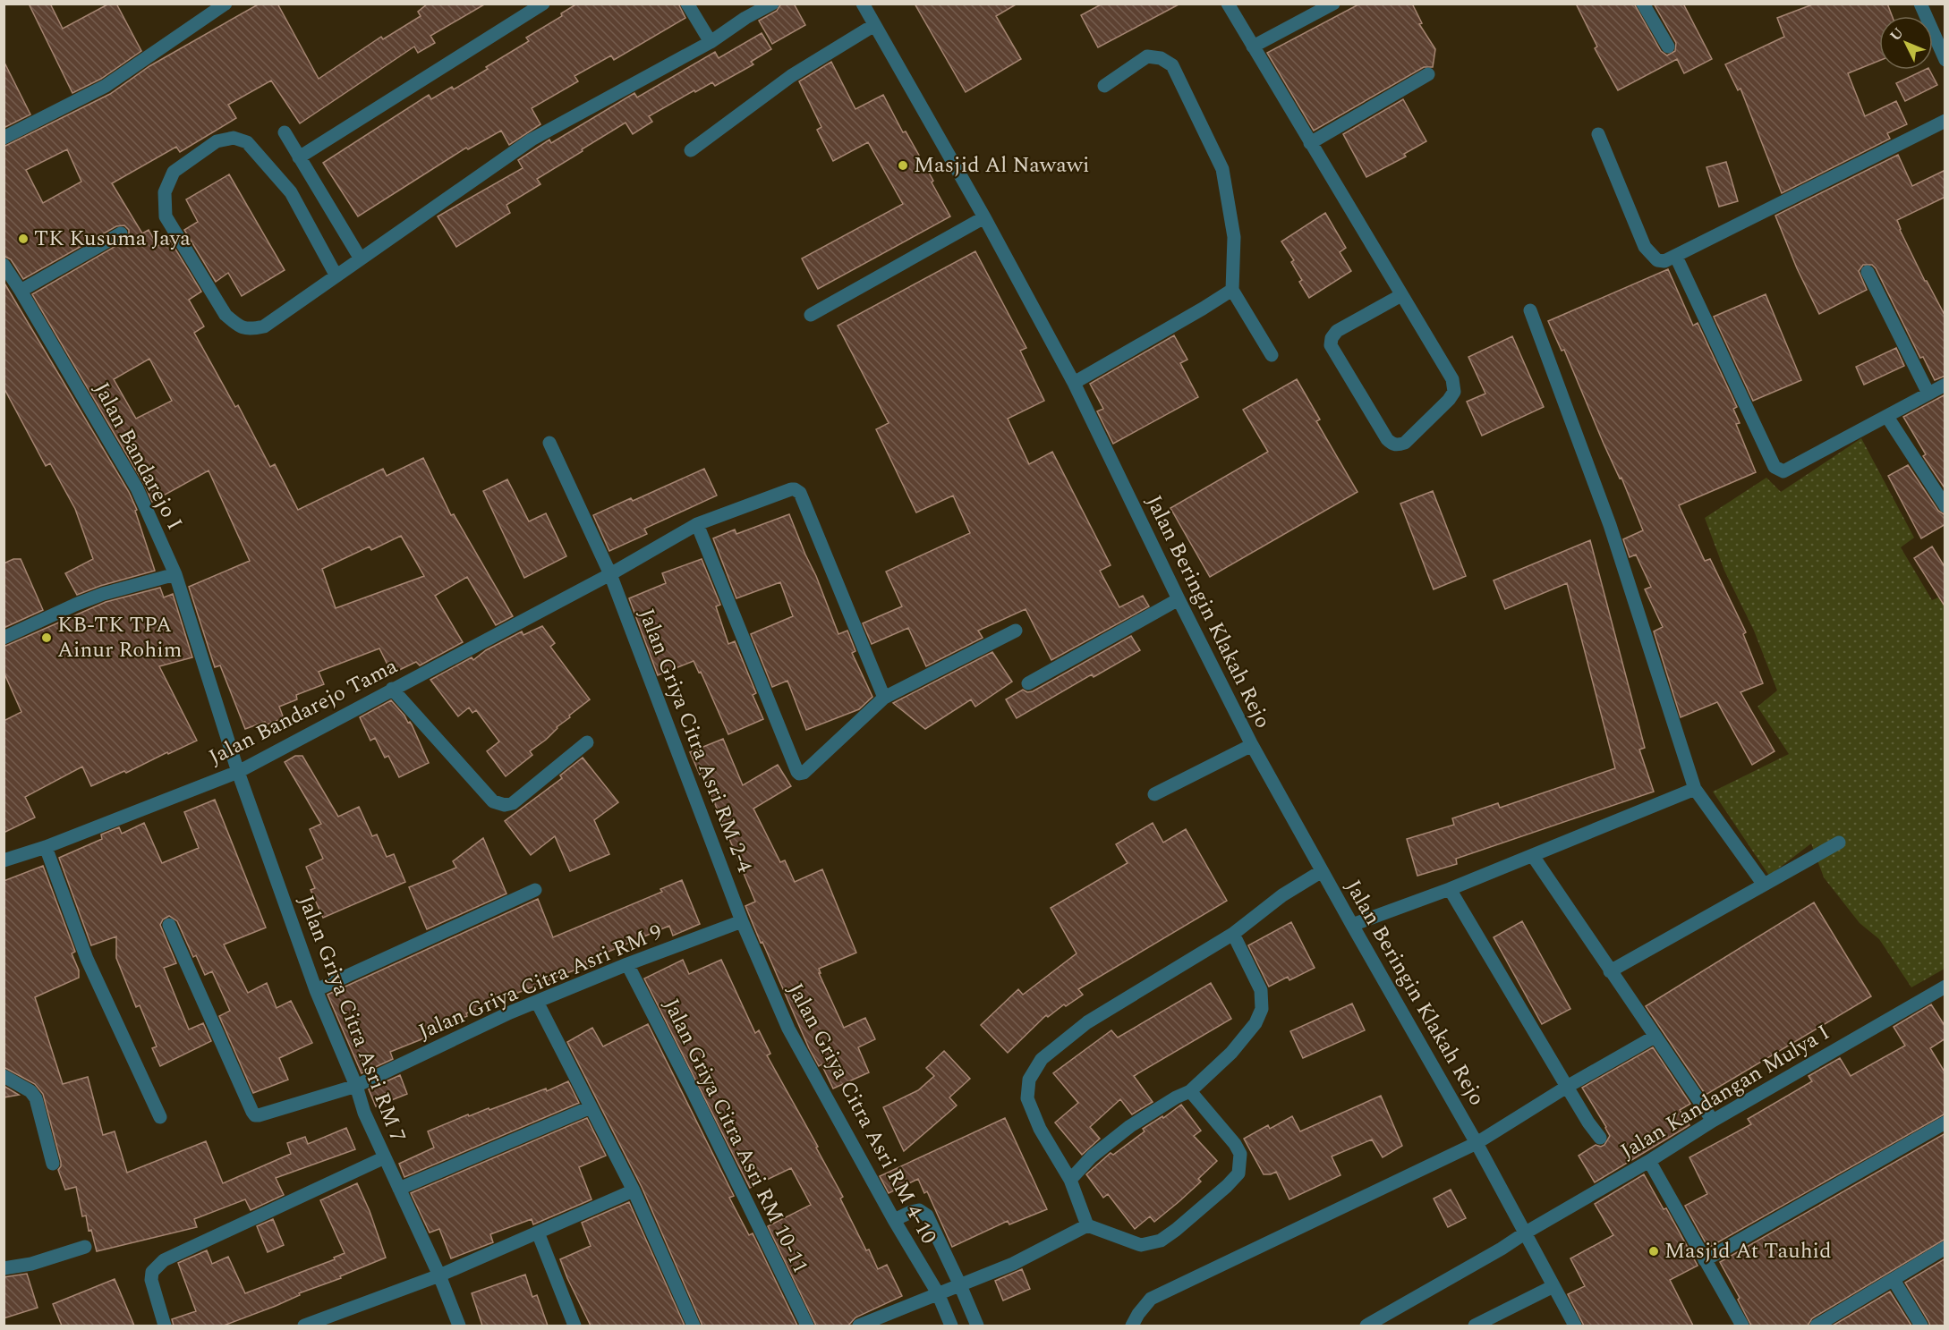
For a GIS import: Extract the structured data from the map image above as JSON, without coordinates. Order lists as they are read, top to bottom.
{
  "streets": {
    "street": [
      "Jalan Bandarejo I",
      "Jalan Beringin Klakah Rejo",
      "Jalan Bandarejo Tama",
      "Jalan Griya Citra Asri RM 2-4",
      "Jalan Griya Citra Asri RM 9",
      "Jalan Griya Citra Asri RM 7",
      "Jalan Kandangan Mulya I",
      "Jalan Griya Citra Asri RM 4-10",
      "Jalan Griya Citra Asri RM 10-11"
    ]
  },
  "crossings": [
    ["Jalan Bandarejo I", "Jalan Bandarejo Tama"],
    ["Jalan Bandarejo I", "Jalan Griya Citra Asri RM 7"],
    ["Jalan Beringin Klakah Rejo", "Jalan Kandangan Mulya I"],
    ["Jalan Bandarejo Tama", "Jalan Griya Citra Asri RM 2-4"],
    ["Jalan Bandarejo Tama", "Jalan Griya Citra Asri RM 7"],
    ["Jalan Griya Citra Asri RM 2-4", "Jalan Griya Citra Asri RM 9"],
    ["Jalan Griya Citra Asri RM 2-4", "Jalan Griya Citra Asri RM 4-10"],
    ["Jalan Griya Citra Asri RM 9", "Jalan Griya Citra Asri RM 7"],
    ["Jalan Griya Citra Asri RM 9", "Jalan Griya Citra Asri RM 4-10"],
    ["Jalan Griya Citra Asri RM 9", "Jalan Griya Citra Asri RM 10-11"]
  ],
  "places": [
    "Masjid Al Nawawi",
    "TK Kusuma Jaya",
    "KB-TK TPA Ainur Rohim",
    "Masjid At Tauhid"
  ],
  "north": "top left"
}
